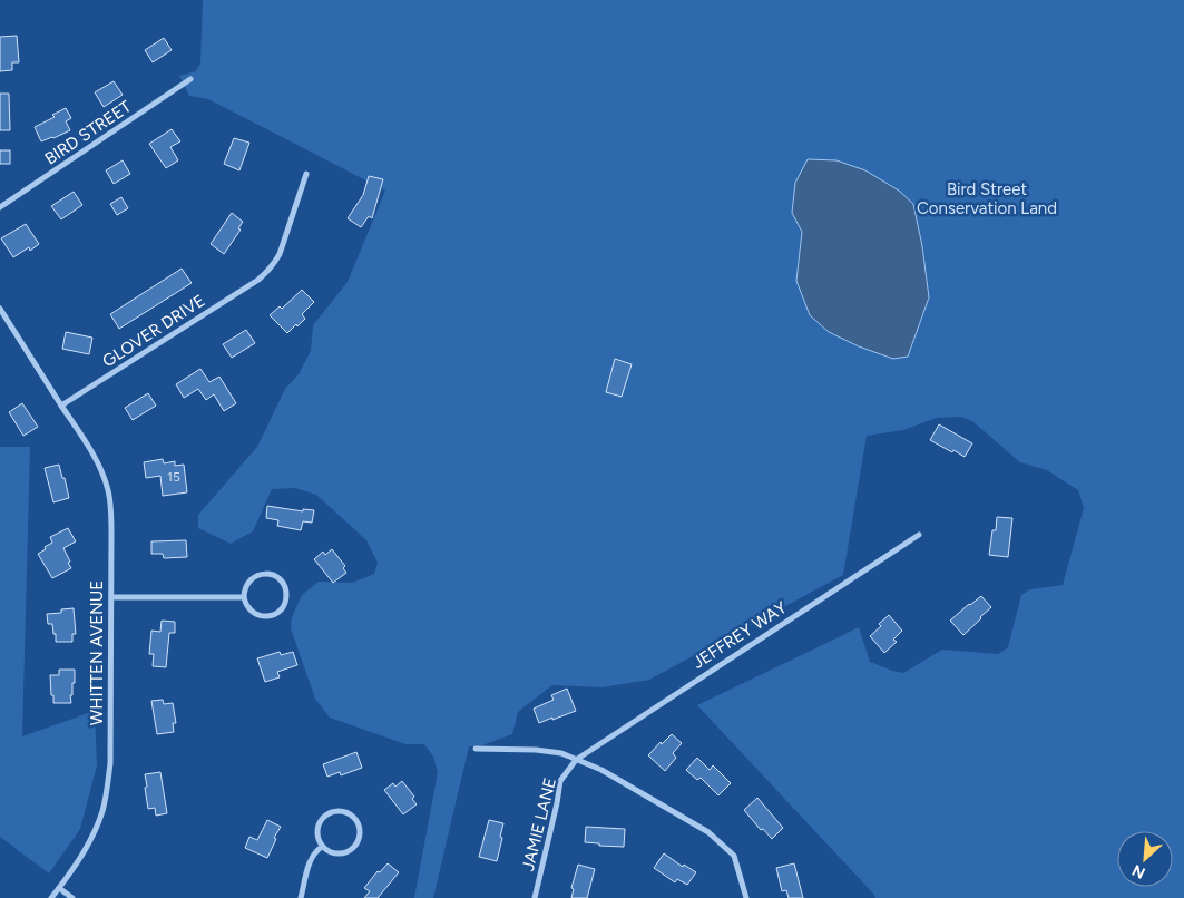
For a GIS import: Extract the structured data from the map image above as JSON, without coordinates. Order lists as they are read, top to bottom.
{
  "streets": {
    "street": [
      "BIRD STREET",
      "GLOVER DRIVE",
      "JEFFREY WAY",
      "WHITTEN AVENUE",
      "JAMIE LANE"
    ]
  },
  "crossings": [
    ["GLOVER DRIVE", "WHITTEN AVENUE"],
    ["JEFFREY WAY", "JAMIE LANE"]
  ],
  "parks": ["Bird Street Conservation Land"],
  "house_numbers": ["15"],
  "north": "bottom left"
}
